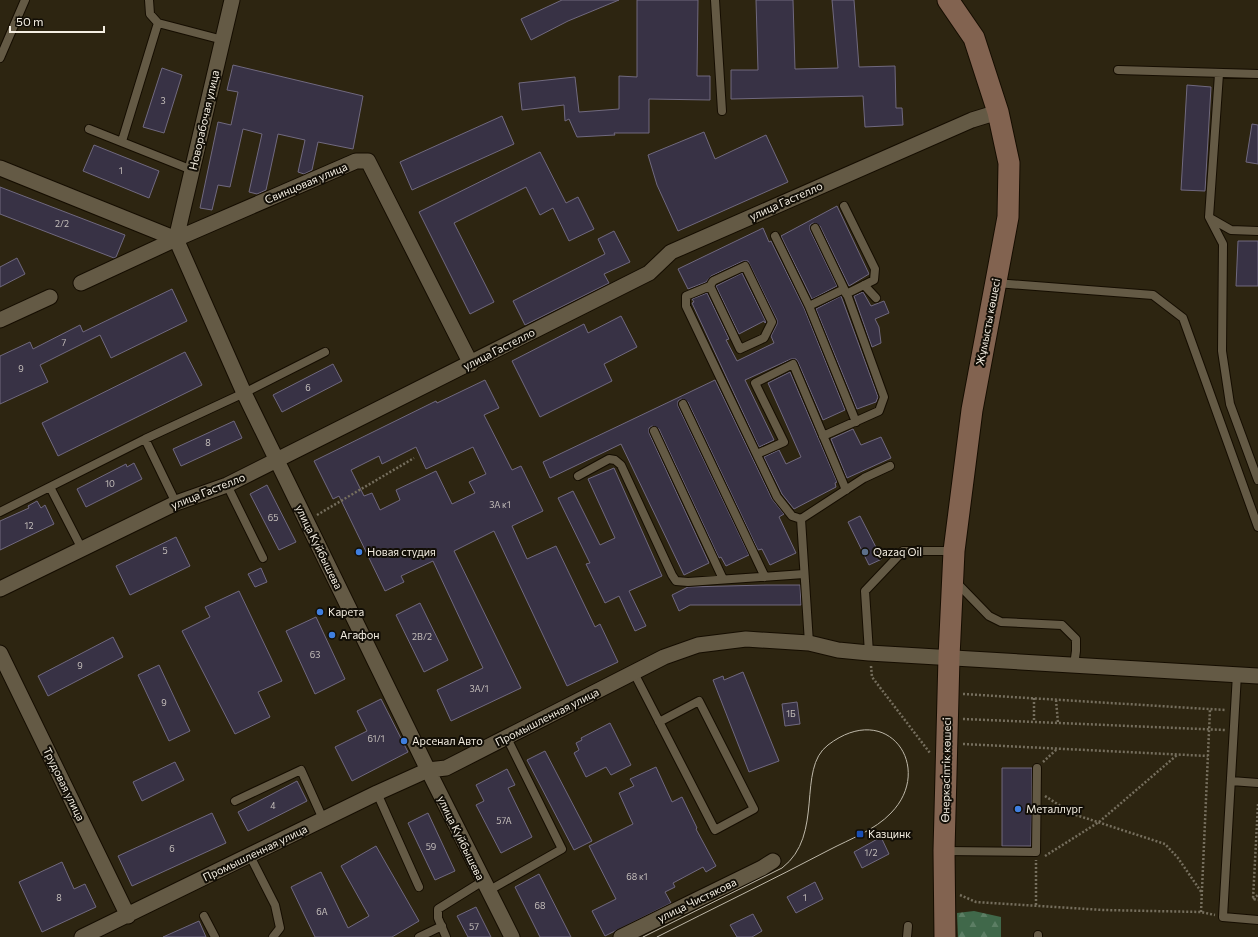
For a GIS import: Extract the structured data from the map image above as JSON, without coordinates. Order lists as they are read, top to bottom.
{
  "streets": {
    "main road": ["Жұмысты көшесі", "Өнеркәсіптік көшесі"],
    "street": [
      "Новорабочая улица",
      "Свинцовая улица",
      "улица Гастелло",
      "улица Куйбышева",
      "Промышленная улица",
      "Трудовая улица",
      "улица Чистякова"
    ]
  },
  "crossings": [
    ["Новорабочая улица", "Свинцовая улица"],
    ["Новорабочая улица", "улица Куйбышева"],
    ["Свинцовая улица", "улица Гастелло"],
    ["Свинцовая улица", "улица Куйбышева"],
    ["улица Гастелло", "Жұмысты көшесі"],
    ["улица Гастелло", "улица Куйбышева"],
    ["Жұмысты көшесі", "Промышленная улица"],
    ["Жұмысты көшесі", "Өнеркәсіптік көшесі"],
    ["улица Куйбышева", "Промышленная улица"],
    ["Промышленная улица", "Өнеркәсіптік көшесі"],
    ["Промышленная улица", "Трудовая улица"]
  ],
  "places": {
    "other": [
      "Новая студия",
      "Qazaq Oil",
      "Карета",
      "Агафон",
      "Арсенал Авто",
      "Металлург"
    ],
    "transit": ["Казцинк"]
  },
  "house_numbers": [
    "3",
    "1",
    "2/2",
    "7",
    "9",
    "6",
    "8",
    "10",
    "3А к1",
    "65",
    "12",
    "5",
    "2В/2",
    "63",
    "9",
    "3А/1",
    "9",
    "1Б",
    "61/1",
    "4",
    "57А",
    "59",
    "6",
    "1/2",
    "68 к1",
    "8",
    "1",
    "68",
    "6А",
    "57"
  ],
  "scale_bar": "50 m"
}
